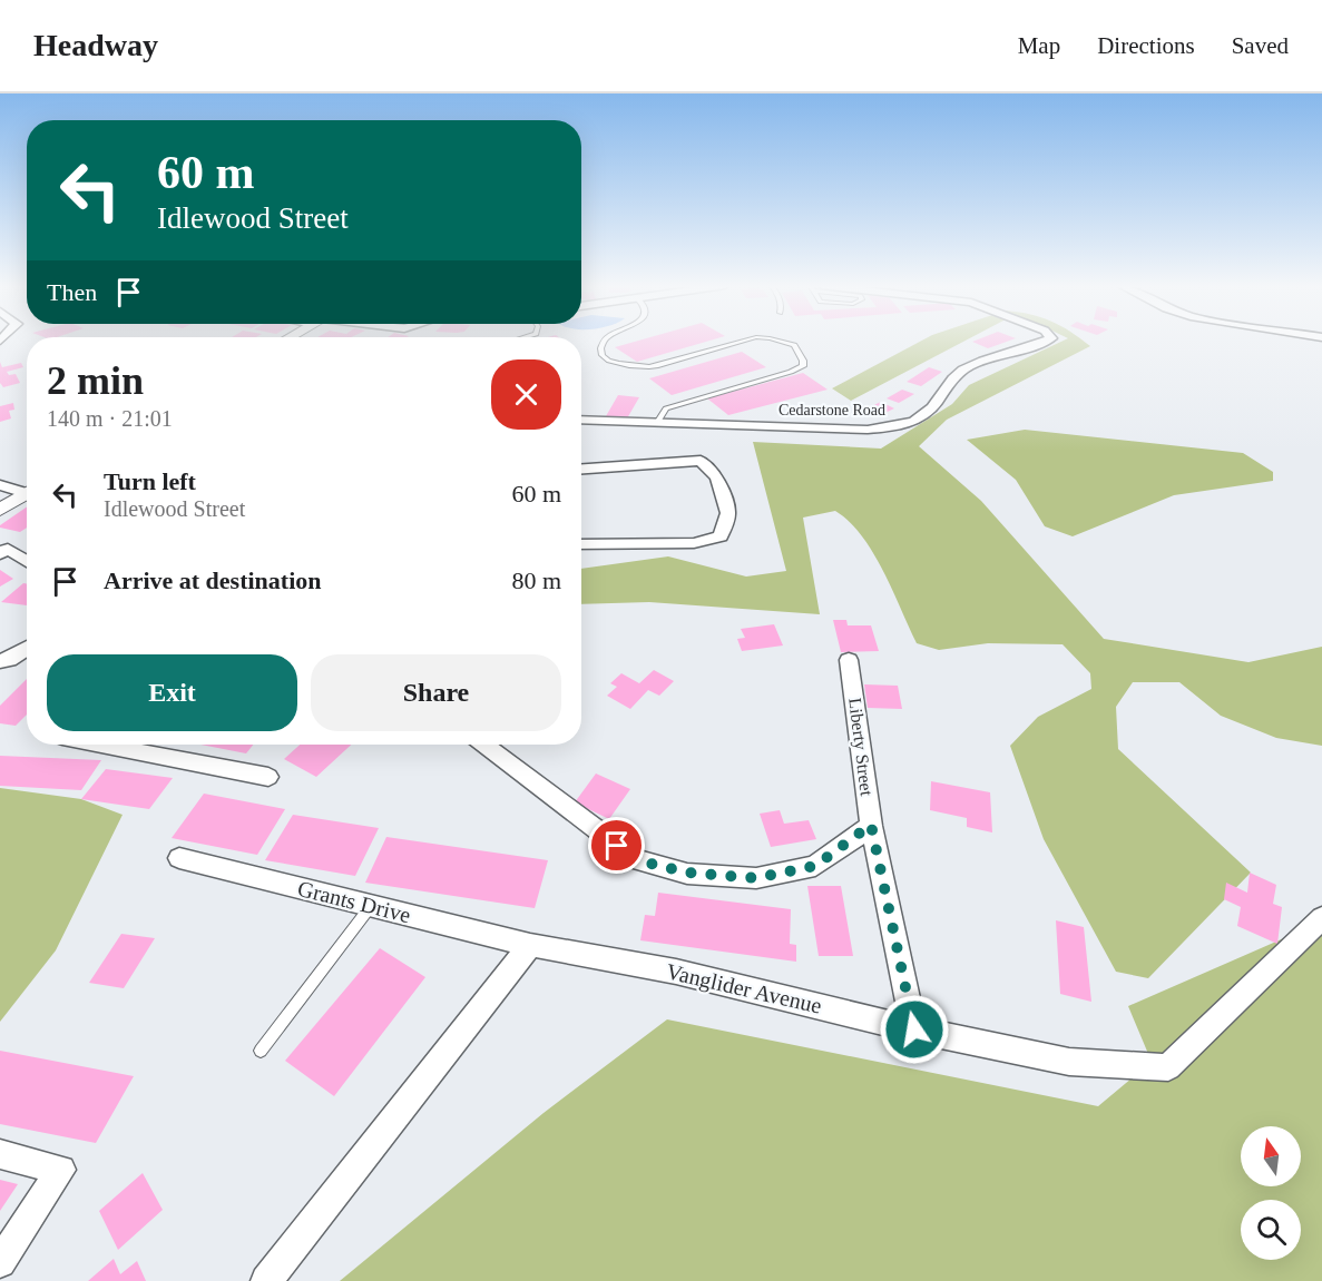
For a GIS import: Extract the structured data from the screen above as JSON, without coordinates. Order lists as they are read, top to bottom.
{
  "streets": {
    "street": [
      "Cedarstone Road",
      "Liberty Street",
      "Grants Drive",
      "Vanglider Avenue"
    ]
  },
  "crossings": [
    ["Liberty Street", "Vanglider Avenue"],
    ["Grants Drive", "Vanglider Avenue"]
  ],
  "north": "top",
  "page": {
    "header": "Headway",
    "nav": ["Map", "Directions", "Saved"],
    "turn": ["60 m", "Idlewood Street"],
    "then": "Then",
    "heading": ["2 min", "140 m · 21:01"],
    "list": [
      {
        "name": "Turn left",
        "note": "Idlewood Street",
        "value": "60 m"
      },
      {
        "name": "Arrive at destination",
        "value": "80 m"
      }
    ],
    "buttons": ["Exit", "Share"]
  }
}
